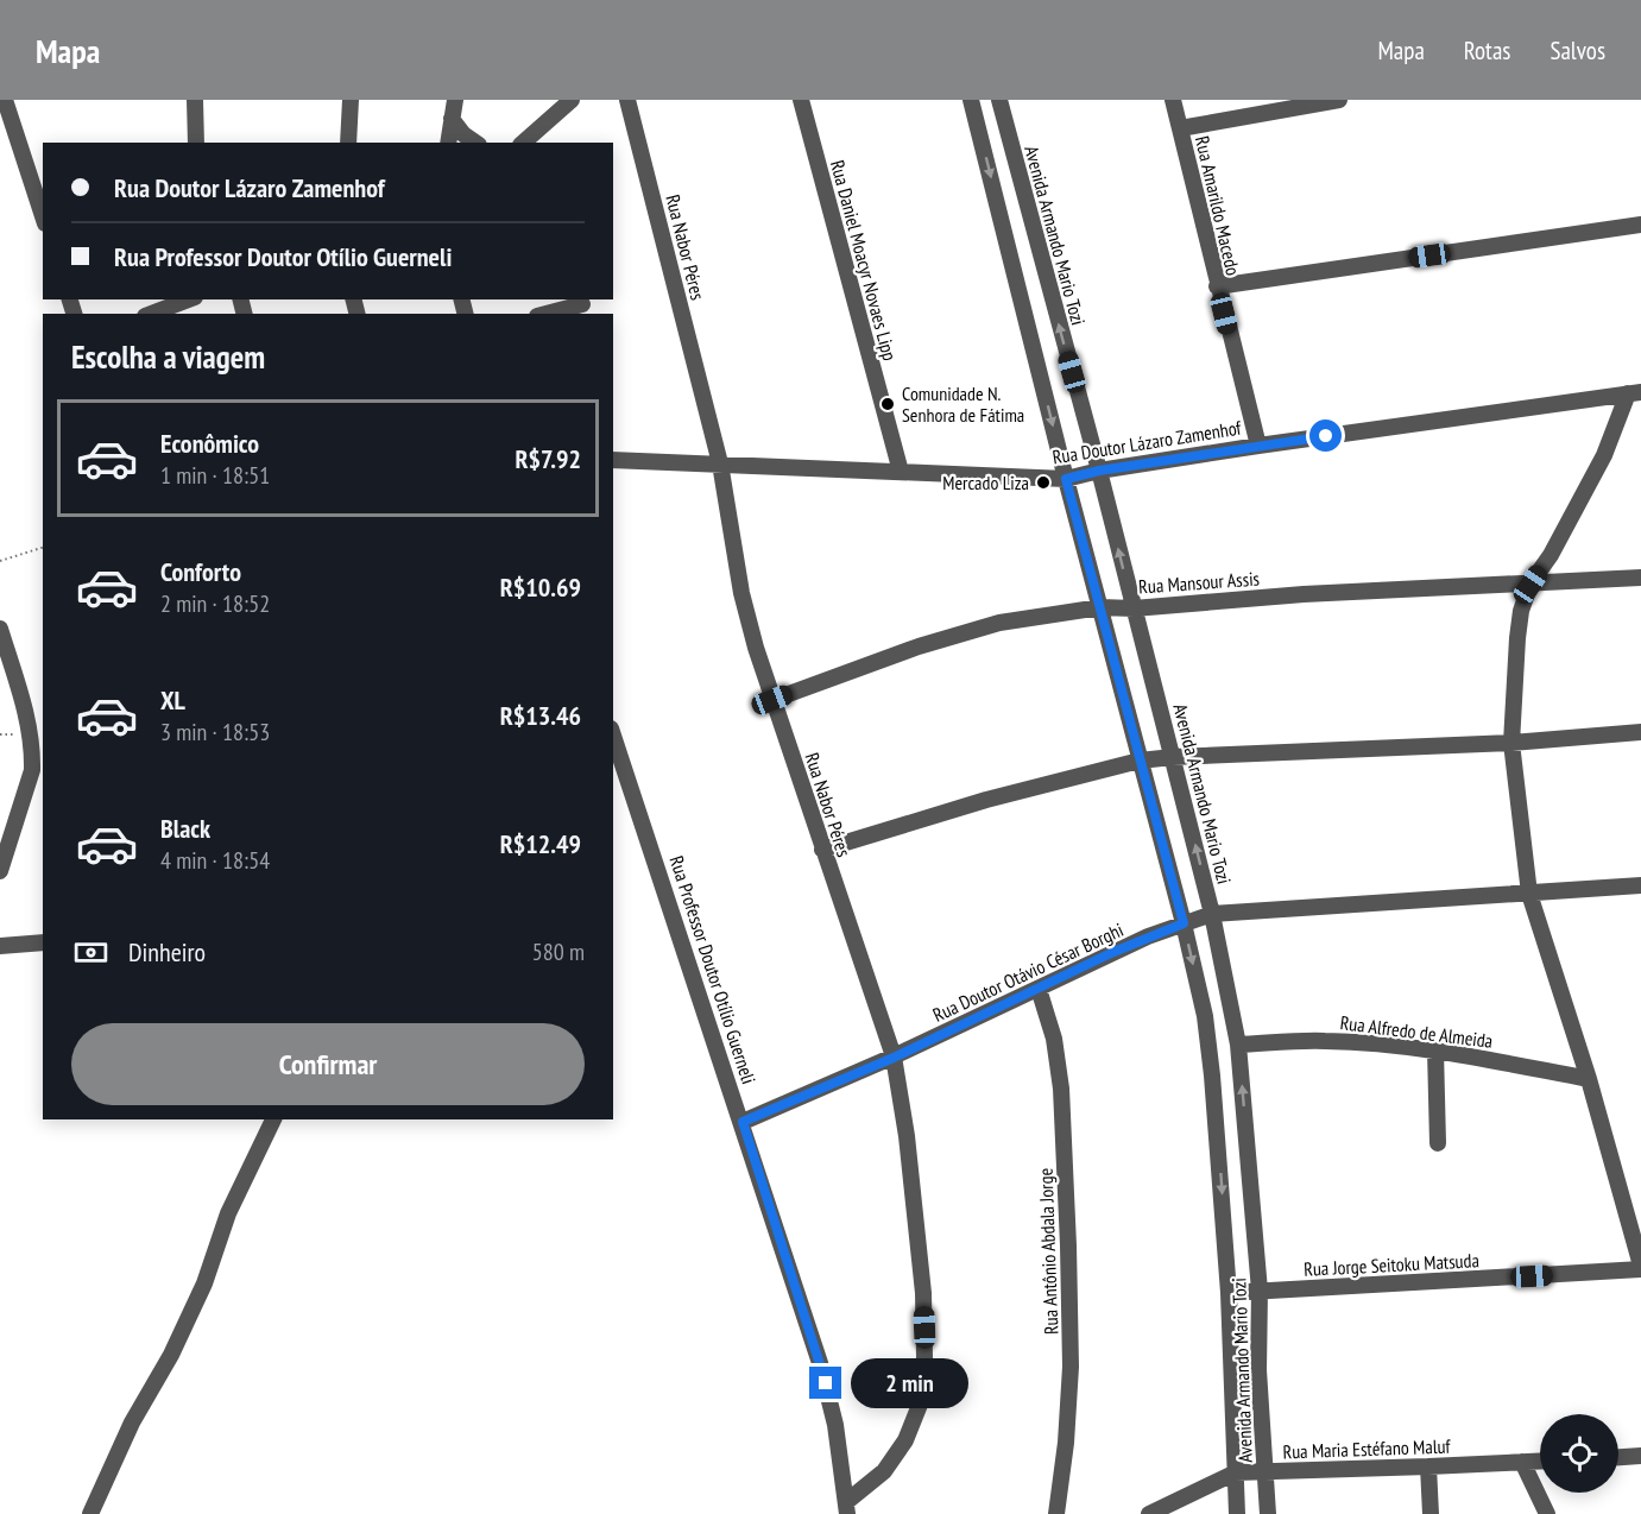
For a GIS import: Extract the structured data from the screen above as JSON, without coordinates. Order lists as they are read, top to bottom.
{
  "streets": {
    "street": [
      "Rua Amarildo Macedo",
      "Avenida Armando Mario Tozi",
      "Rua Nabor Péres",
      "Rua Daniel Moacyr Novaes Lipp",
      "Rua Doutor Lázaro Zamenhof",
      "Rua Mansour Assis",
      "Rua Professor Doutor Otílio Guerneli",
      "Rua Doutor Otávio César Borghi",
      "Rua Alfredo de Almeida",
      "Rua Antônio Abdala Jorge",
      "Rua Jorge Seitoku Matsuda",
      "Rua Maria Estéfano Maluf"
    ]
  },
  "crossings": [
    ["Rua Amarildo Macedo", "Rua Doutor Lázaro Zamenhof"],
    ["Avenida Armando Mario Tozi", "Rua Doutor Lázaro Zamenhof"],
    ["Avenida Armando Mario Tozi", "Rua Mansour Assis"],
    ["Avenida Armando Mario Tozi", "Rua Doutor Otávio César Borghi"],
    ["Avenida Armando Mario Tozi", "Rua Alfredo de Almeida"],
    ["Avenida Armando Mario Tozi", "Rua Jorge Seitoku Matsuda"],
    ["Avenida Armando Mario Tozi", "Rua Maria Estéfano Maluf"],
    ["Rua Nabor Péres", "Rua Doutor Lázaro Zamenhof"],
    ["Rua Nabor Péres", "Rua Mansour Assis"],
    ["Rua Nabor Péres", "Rua Professor Doutor Otílio Guerneli"],
    ["Rua Nabor Péres", "Rua Doutor Otávio César Borghi"],
    ["Rua Daniel Moacyr Novaes Lipp", "Rua Doutor Lázaro Zamenhof"],
    ["Rua Professor Doutor Otílio Guerneli", "Rua Doutor Otávio César Borghi"],
    ["Rua Doutor Otávio César Borghi", "Rua Antônio Abdala Jorge"]
  ],
  "places": ["Comunidade N. Senhora de Fátima", "Mercado Liza"],
  "page": {
    "header": "Mapa",
    "nav": ["Mapa", "Rotas", "Salvos"],
    "banner": ["Rua Doutor Lázaro Zamenhof", "Rua Professor Doutor Otílio Guerneli"],
    "heading": "Escolha a viagem",
    "list": [
      {
        "name": "Econômico",
        "note": "1 min · 18:51",
        "value": "R$7.92"
      },
      {
        "name": "Conforto",
        "note": "2 min · 18:52",
        "value": "R$10.69"
      },
      {
        "name": "XL",
        "note": "3 min · 18:53",
        "value": "R$13.46"
      },
      {
        "name": "Black",
        "note": "4 min · 18:54",
        "value": "R$12.49"
      }
    ],
    "pay": ["Dinheiro", "580 m"],
    "buttons": "Confirmar",
    "bubble": "2 min"
  }
}
